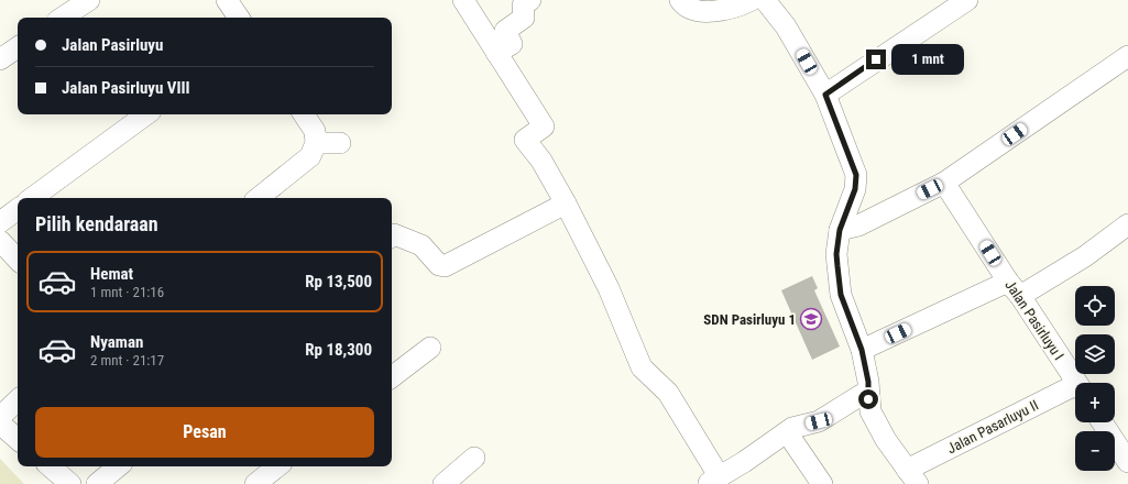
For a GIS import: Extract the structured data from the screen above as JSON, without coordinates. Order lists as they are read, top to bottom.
{
  "streets": {
    "street": ["Jalan Pasirluyu I", "Jalan Pasarluyu II"]
  },
  "places": {
    "school or university": ["SDN Pasirluyu 1"]
  },
  "page": {
    "banner": ["Jalan Pasirluyu", "Jalan Pasirluyu VIII"],
    "bubble": "1 mnt",
    "heading": "Pilih kendaraan",
    "list": [
      {
        "name": "Hemat",
        "note": "1 mnt · 21:16",
        "value": "Rp 13,500"
      },
      {
        "name": "Nyaman",
        "note": "2 mnt · 21:17",
        "value": "Rp 18,300"
      }
    ],
    "map_buttons": ["+", "−"],
    "buttons": "Pesan"
  }
}
